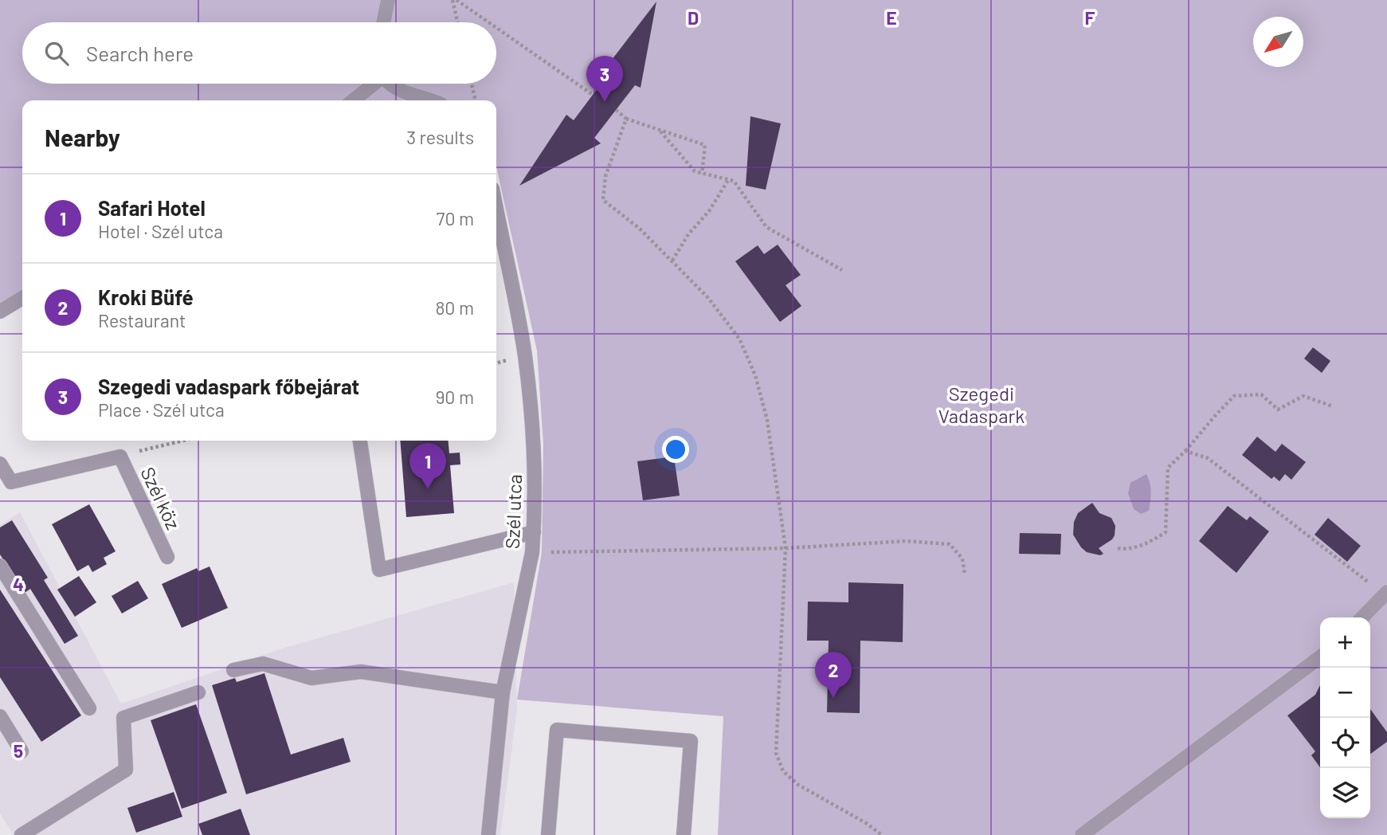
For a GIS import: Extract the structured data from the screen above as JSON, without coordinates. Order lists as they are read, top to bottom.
{
  "streets": {
    "street": ["Szél köz", "Szél utca"]
  },
  "parks": ["Szegedi Vadaspark"],
  "north": "bottom left",
  "page": {
    "search": "Search here",
    "pins": ["3", "1", "2"],
    "heading": ["Nearby", "3 results"],
    "list": [
      {
        "mark": "1",
        "name": "Safari Hotel",
        "note": "Hotel · Szél utca",
        "value": "70 m"
      },
      {
        "mark": "2",
        "name": "Kroki Büfé",
        "note": "Restaurant",
        "value": "80 m"
      },
      {
        "mark": "3",
        "name": "Szegedi vadaspark főbejárat",
        "note": "Place · Szél utca",
        "value": "90 m"
      }
    ],
    "map_buttons": ["+", "−"]
  },
  "grid": {
    "columns": ["D", "E", "F"],
    "rows": ["4", "5"]
  }
}
